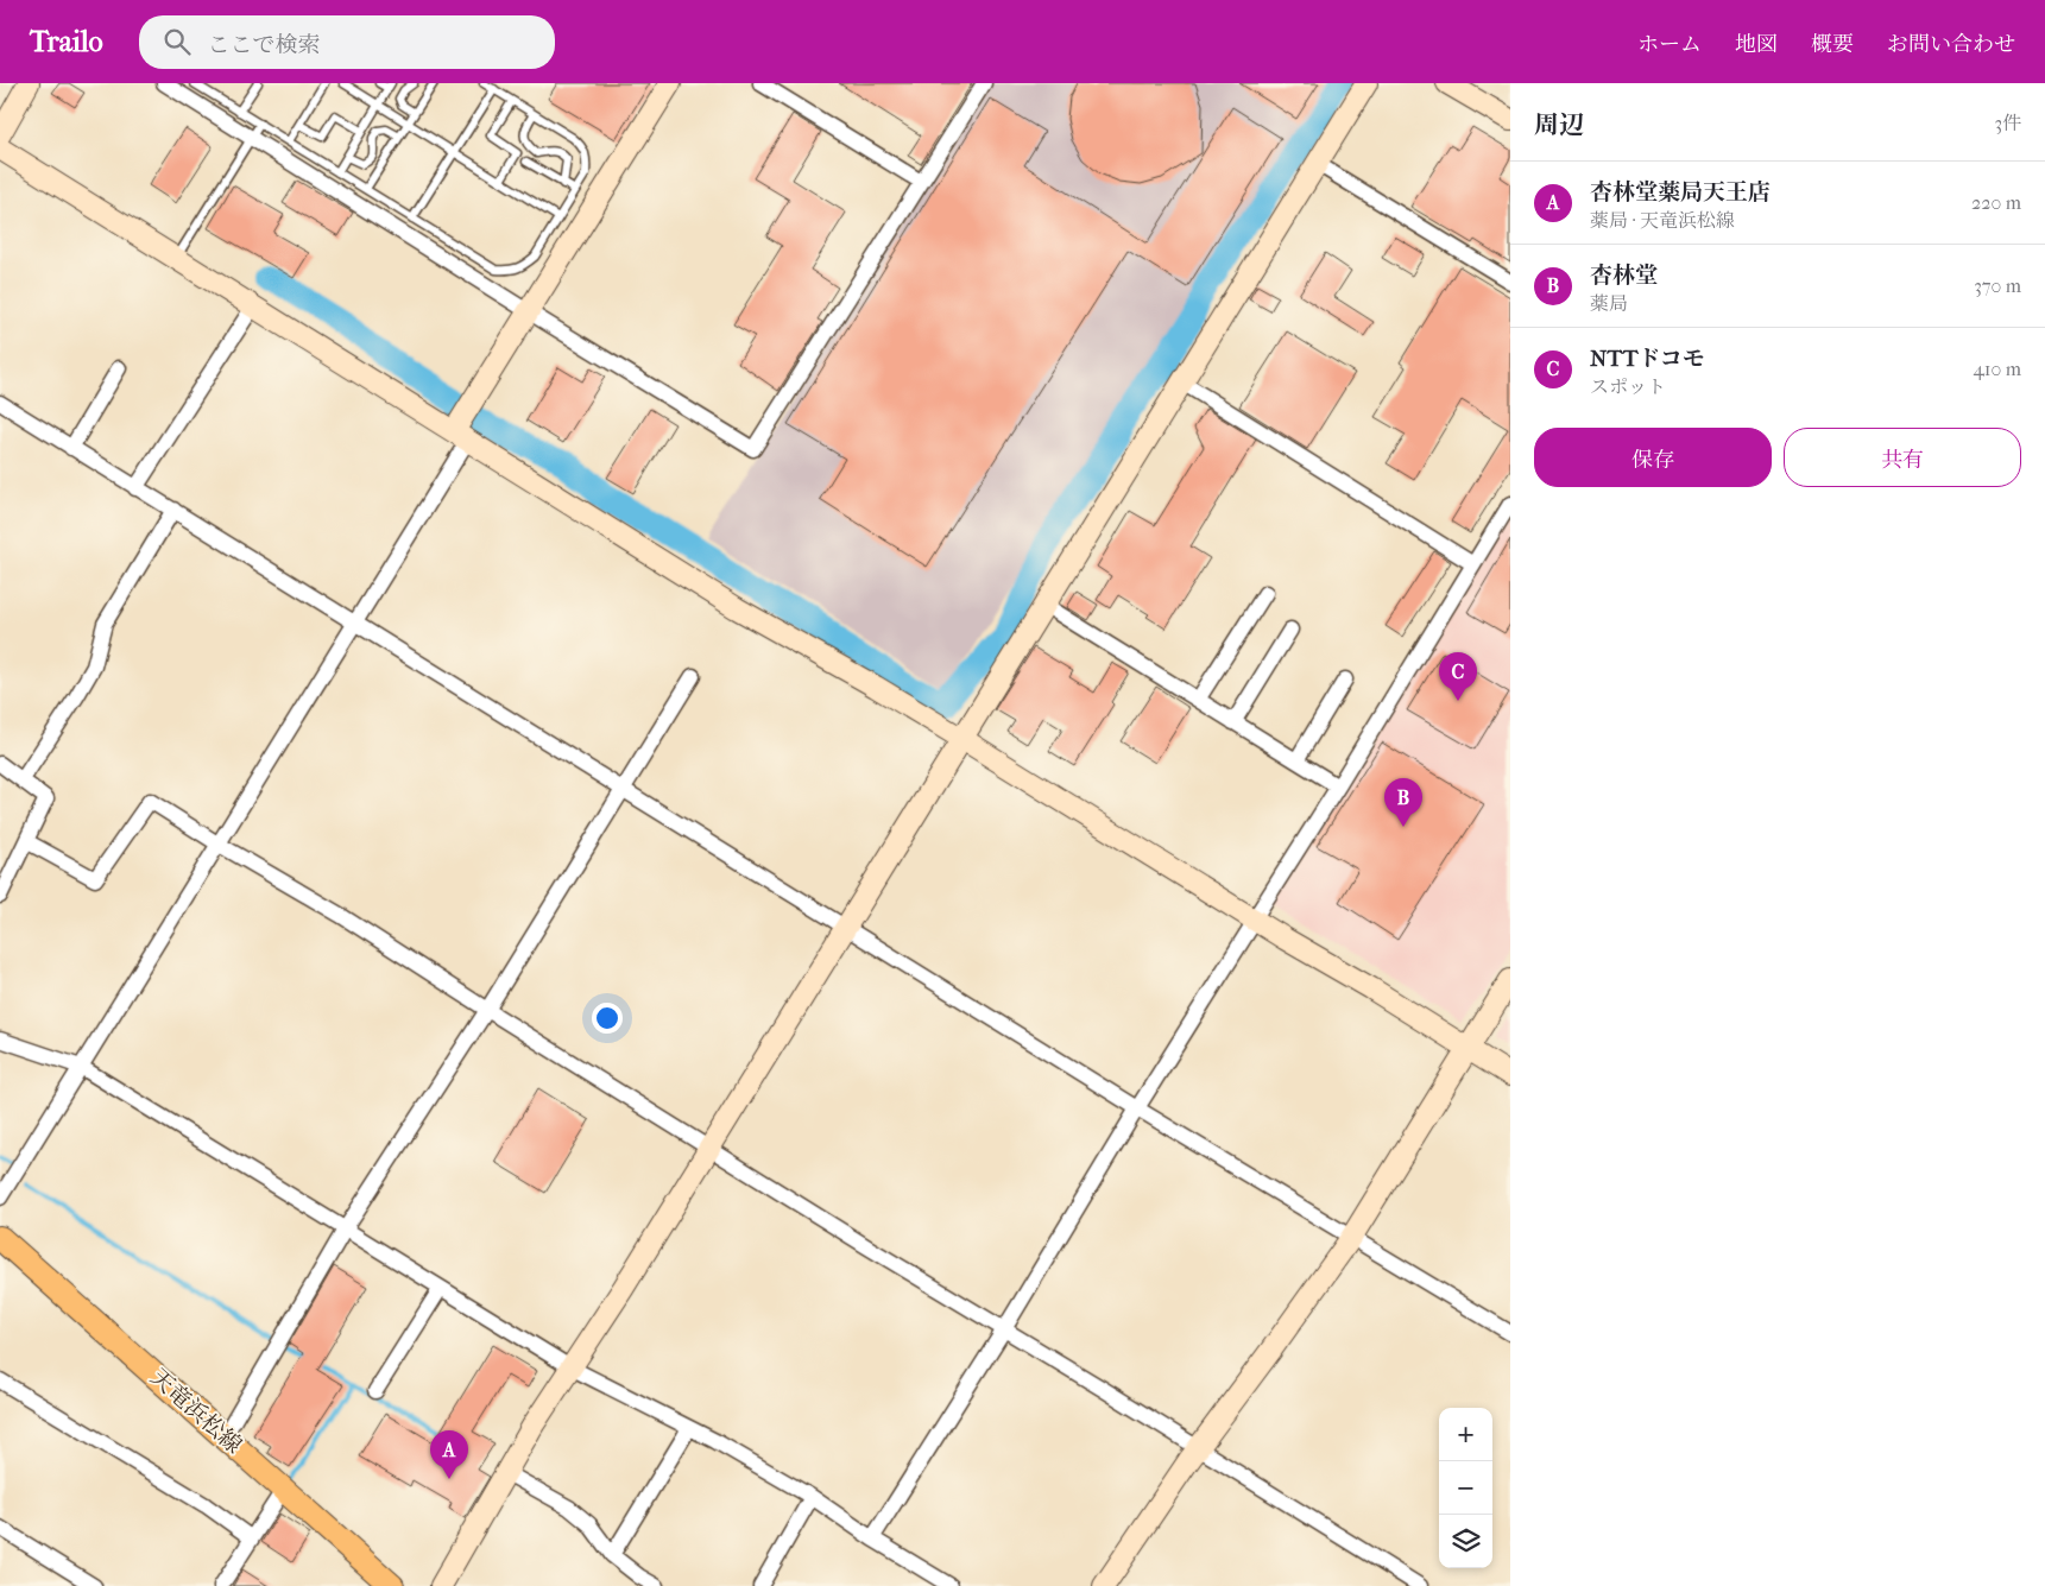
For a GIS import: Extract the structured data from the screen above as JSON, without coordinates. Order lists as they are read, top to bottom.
{
  "streets": {
    "main road": ["天竜浜松線"]
  },
  "page": {
    "header": "Trailo",
    "search": "ここで検索",
    "nav": [
      "ホーム",
      "地図",
      "概要",
      "お問い合わせ"
    ],
    "heading": ["周辺", "3件"],
    "list": [
      {
        "mark": "A",
        "name": "杏林堂薬局天王店",
        "note": "薬局 · 天竜浜松線",
        "value": "220 m"
      },
      {
        "mark": "B",
        "name": "杏林堂",
        "note": "薬局",
        "value": "370 m"
      },
      {
        "mark": "C",
        "name": "NTTドコモ",
        "note": "スポット",
        "value": "410 m"
      }
    ],
    "buttons": ["保存", "共有"],
    "pins": ["C", "B", "A"],
    "map_buttons": ["+", "−"]
  }
}
